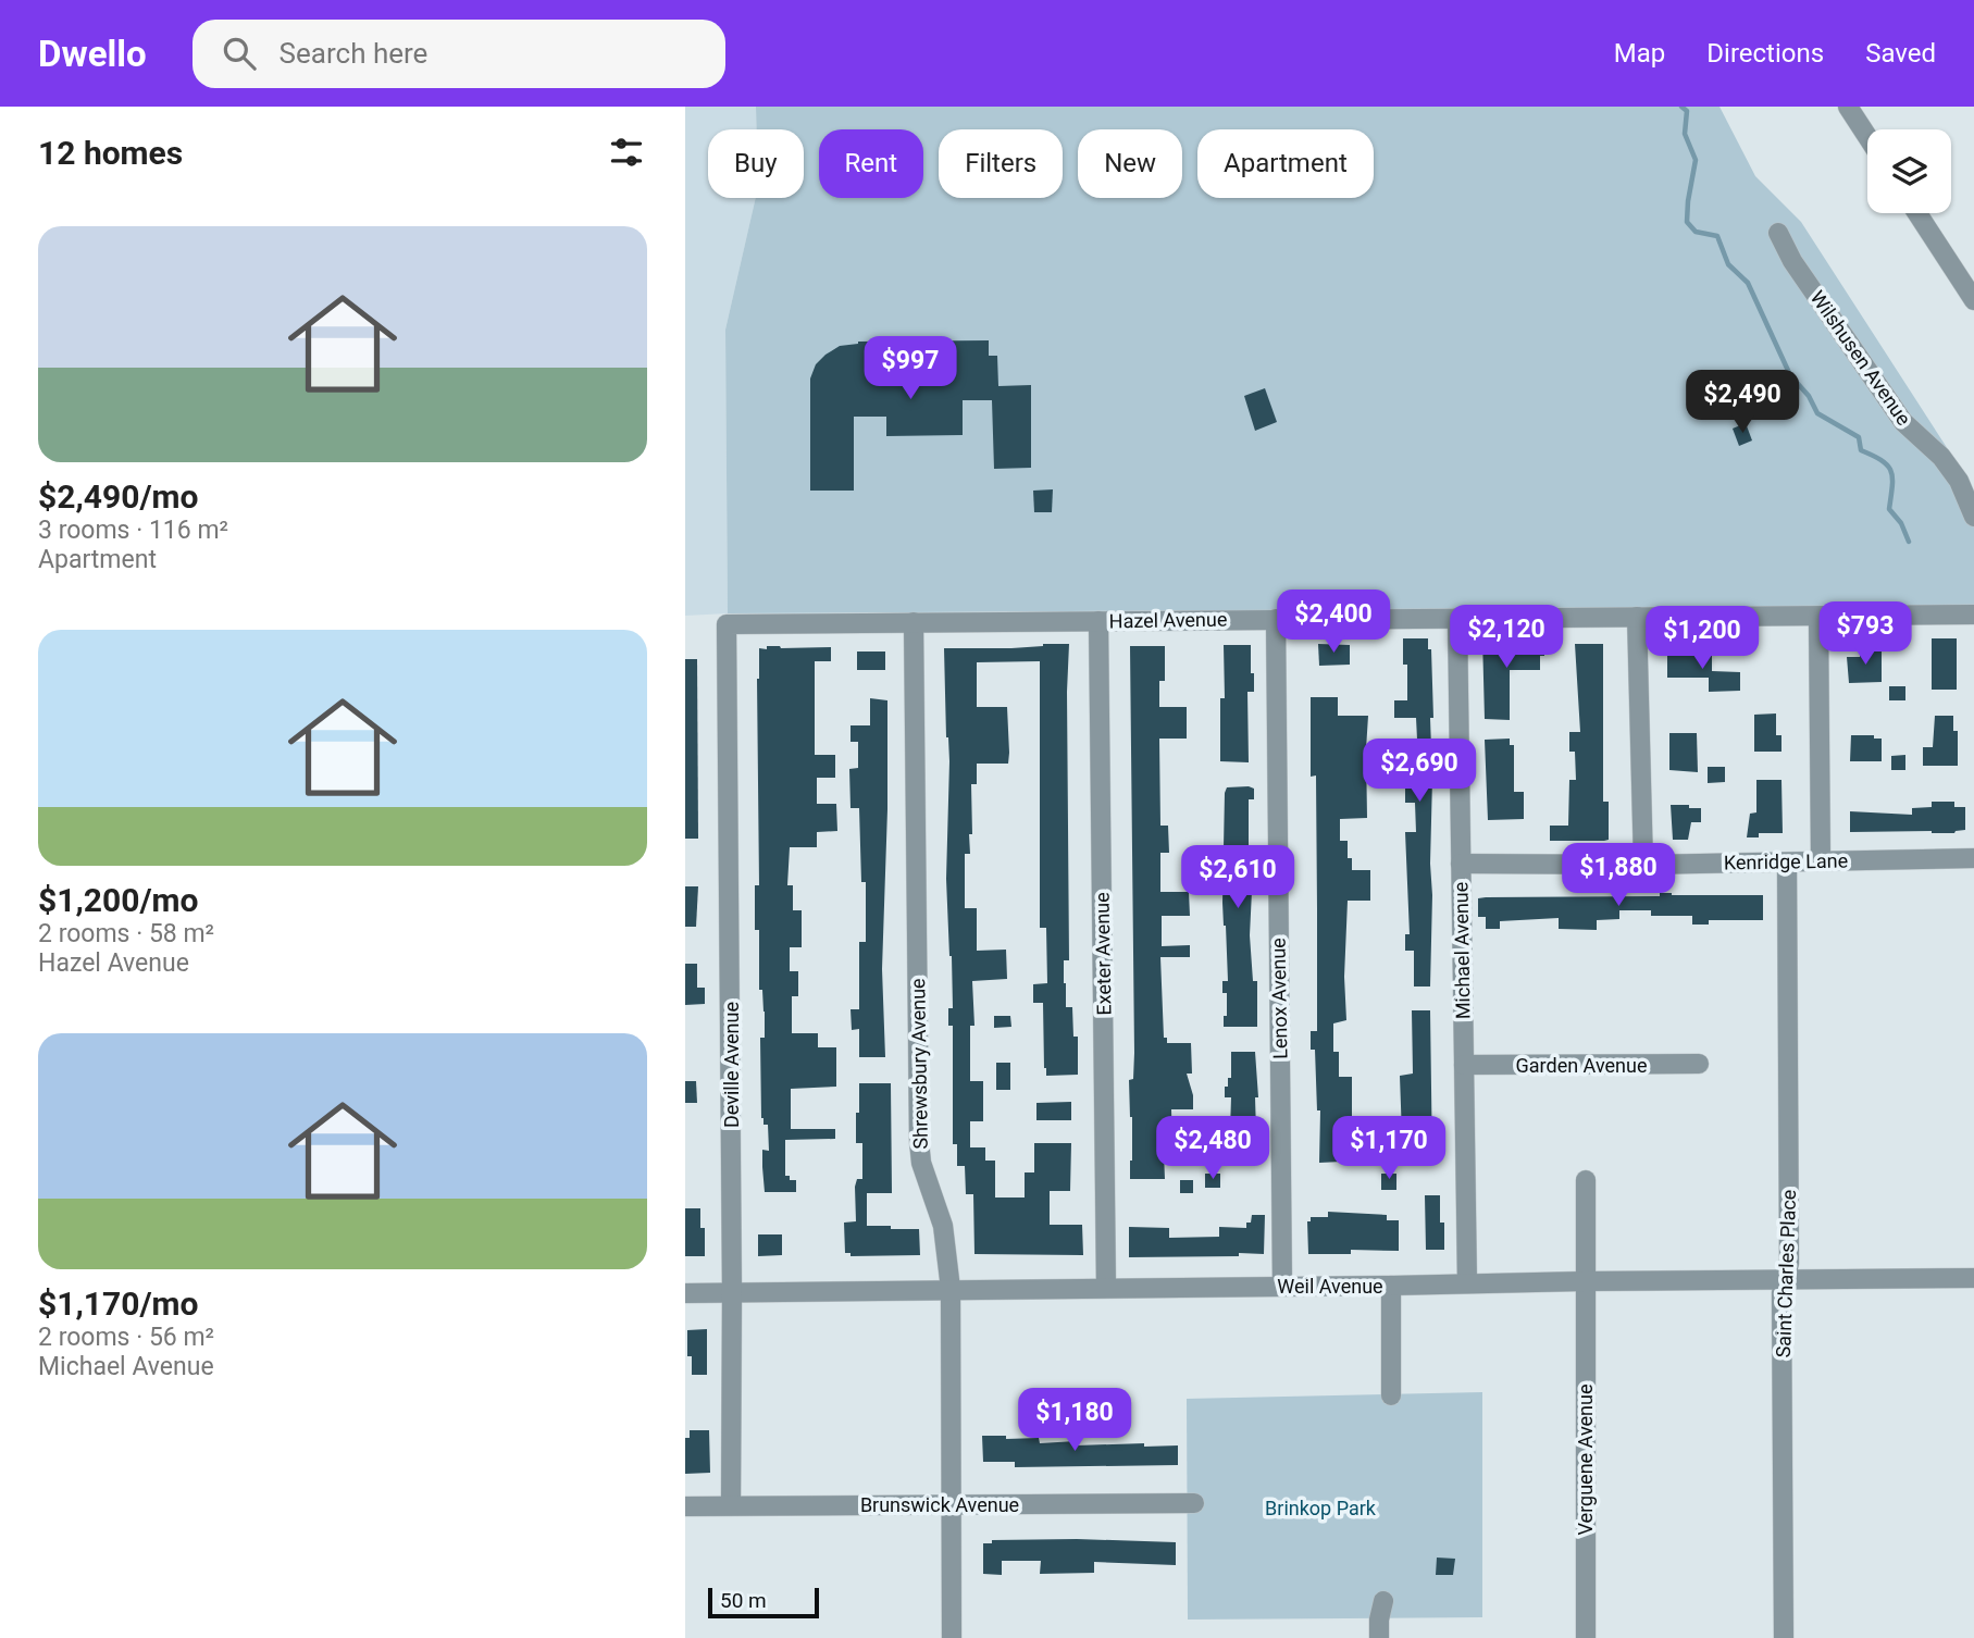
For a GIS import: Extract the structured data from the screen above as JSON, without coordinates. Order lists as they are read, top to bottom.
{
  "streets": {
    "street": [
      "Wilshusen Avenue",
      "Hazel Avenue",
      "Kenridge Lane",
      "Michael Avenue",
      "Exeter Avenue",
      "Lenox Avenue",
      "Shrewsbury Avenue",
      "Deville Avenue",
      "Garden Avenue",
      "Saint Charles Place",
      "Weil Avenue",
      "Verguene Avenue",
      "Brunswick Avenue"
    ]
  },
  "crossings": [
    ["Hazel Avenue", "Michael Avenue"],
    ["Hazel Avenue", "Exeter Avenue"],
    ["Hazel Avenue", "Lenox Avenue"],
    ["Hazel Avenue", "Shrewsbury Avenue"],
    ["Hazel Avenue", "Deville Avenue"],
    ["Kenridge Lane", "Michael Avenue"],
    ["Kenridge Lane", "Saint Charles Place"],
    ["Michael Avenue", "Garden Avenue"],
    ["Michael Avenue", "Weil Avenue"],
    ["Exeter Avenue", "Weil Avenue"],
    ["Lenox Avenue", "Weil Avenue"],
    ["Shrewsbury Avenue", "Weil Avenue"],
    ["Shrewsbury Avenue", "Brunswick Avenue"],
    ["Deville Avenue", "Weil Avenue"],
    ["Deville Avenue", "Brunswick Avenue"],
    ["Saint Charles Place", "Weil Avenue"],
    ["Weil Avenue", "Verguene Avenue"]
  ],
  "parks": ["Brinkop Park"],
  "scale_bar": "50 m",
  "page": {
    "header": "Dwello",
    "search": "Search here",
    "nav": ["Map", "Directions", "Saved"],
    "heading": "12 homes",
    "chip": [
      "Buy",
      "Rent",
      "Filters",
      "New",
      "Apartment"
    ],
    "list": [
      {
        "name": "$2,490/mo",
        "note": "3 rooms · 116 m² · Apartment"
      },
      {
        "name": "$1,200/mo",
        "note": "2 rooms · 58 m² · Hazel Avenue"
      },
      {
        "name": "$1,170/mo",
        "note": "2 rooms · 56 m² · Michael Avenue"
      }
    ],
    "price": [
      "$997",
      "$2,490",
      "$2,400",
      "$793",
      "$2,120",
      "$1,200",
      "$2,690",
      "$1,880",
      "$2,610",
      "$2,480",
      "$1,170",
      "$1,180"
    ],
    "scale": "50 m"
  }
}
